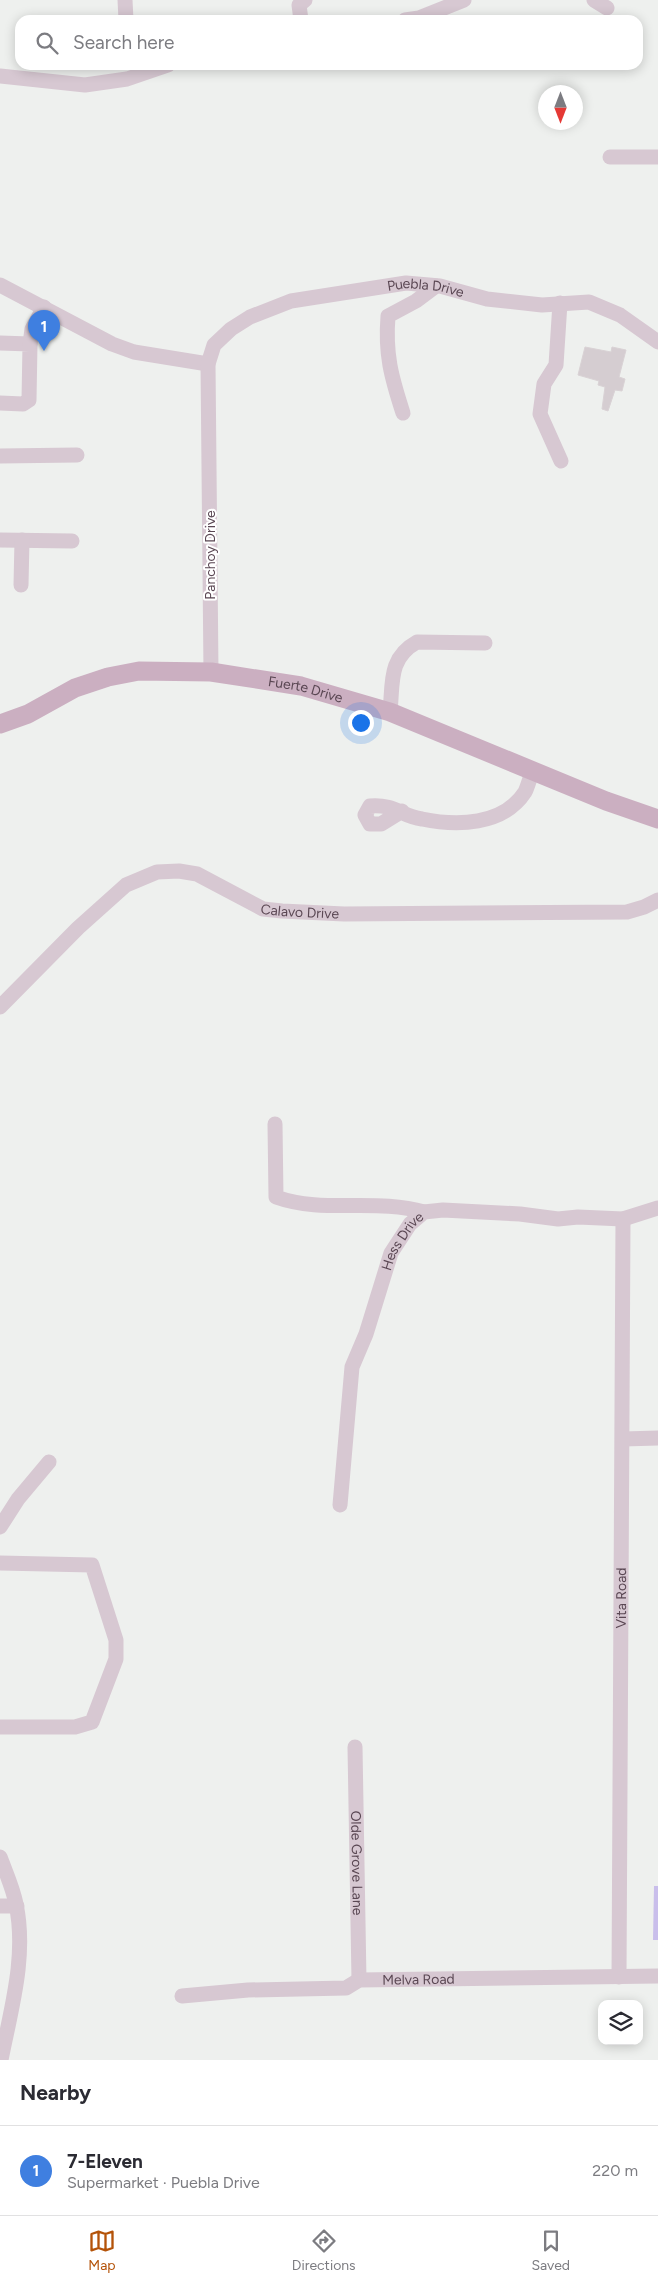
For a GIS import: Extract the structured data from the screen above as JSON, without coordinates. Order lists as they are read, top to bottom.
{
  "streets": {
    "main road": ["Fuerte Drive"],
    "street": [
      "Puebla Drive",
      "Panchoy Drive",
      "Calavo Drive",
      "Hess Drive",
      "Vita Road",
      "Olde Grove Lane",
      "Melva Road"
    ]
  },
  "crossings": [
    ["Puebla Drive", "Panchoy Drive"],
    ["Panchoy Drive", "Fuerte Drive"],
    ["Hess Drive", "Vita Road"],
    ["Vita Road", "Melva Road"],
    ["Olde Grove Lane", "Melva Road"]
  ],
  "north": "bottom",
  "page": {
    "search": "Search here",
    "pins": "1",
    "heading": "Nearby",
    "list": [
      {
        "mark": "1",
        "name": "7-Eleven",
        "note": "Supermarket · Puebla Drive",
        "value": "220 m"
      }
    ],
    "nav": ["Map", "Directions", "Saved"]
  }
}
